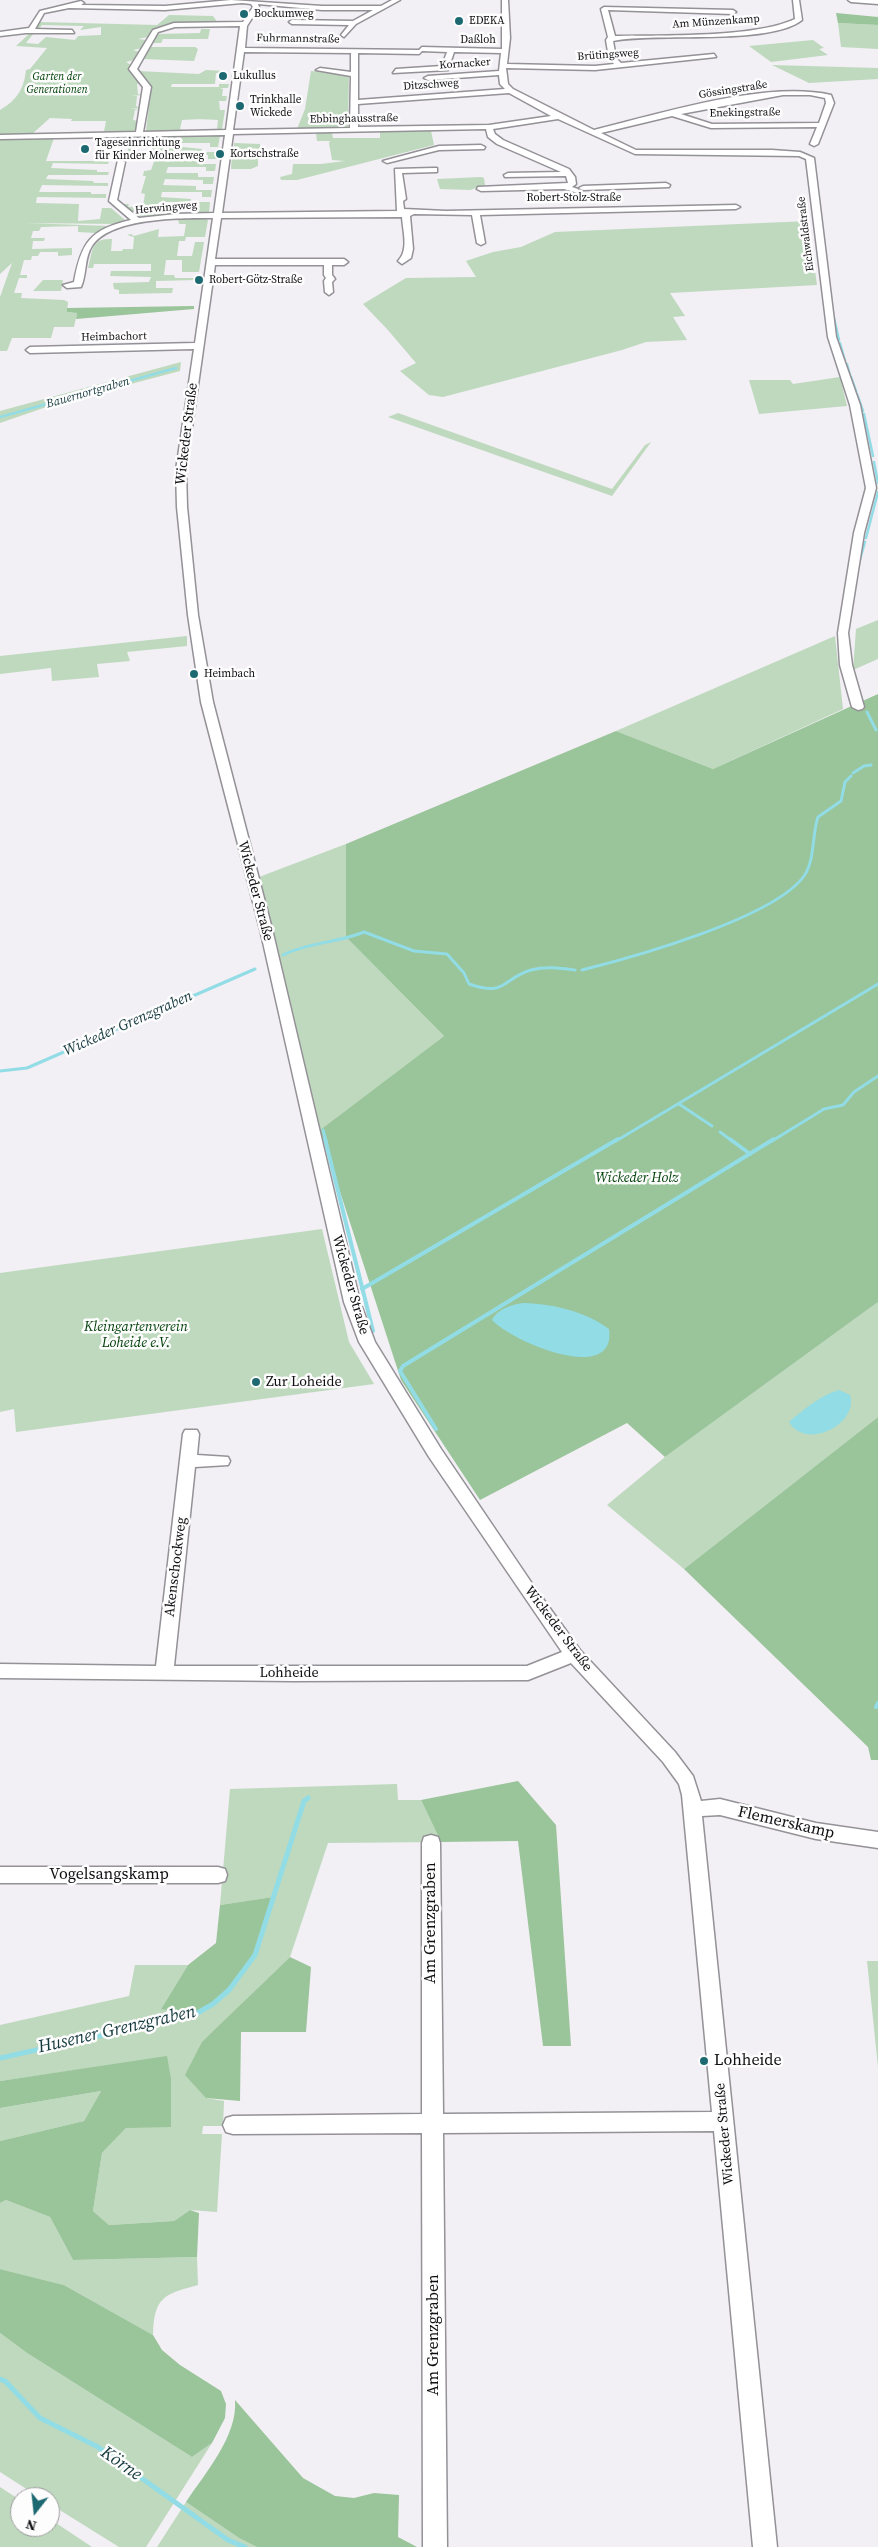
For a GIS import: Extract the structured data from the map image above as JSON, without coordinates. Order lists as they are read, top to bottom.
{
  "streets": {
    "street": [
      "Am Münzenkamp",
      "Fuhrmannstraße",
      "Daßloh",
      "Brütingsweg",
      "Kornacker",
      "Ditzschweg",
      "Gössingstraße",
      "Enekingstraße",
      "Ebbinghausstraße",
      "Robert-Stolz-Straße",
      "Herwingweg",
      "Eichwaldstraße",
      "Heimbachort",
      "Wickeder Straße",
      "Akenschockweg",
      "Lohheide",
      "Flemerskamp",
      "Vogelsangskamp",
      "Am Grenzgraben"
    ]
  },
  "crossings": [
    ["Fuhrmannstraße", "Daßloh"],
    ["Fuhrmannstraße", "Ditzschweg"],
    ["Fuhrmannstraße", "Ebbinghausstraße"],
    ["Fuhrmannstraße", "Wickeder Straße"],
    ["Brütingsweg", "Kornacker"],
    ["Ditzschweg", "Eichwaldstraße"],
    ["Gössingstraße", "Enekingstraße"],
    ["Gössingstraße", "Eichwaldstraße"],
    ["Ebbinghausstraße", "Eichwaldstraße"],
    ["Ebbinghausstraße", "Wickeder Straße"],
    ["Robert-Stolz-Straße", "Herwingweg"],
    ["Robert-Stolz-Straße", "Wickeder Straße"],
    ["Herwingweg", "Wickeder Straße"],
    ["Heimbachort", "Wickeder Straße"],
    ["Wickeder Straße", "Lohheide"],
    ["Wickeder Straße", "Flemerskamp"],
    ["Akenschockweg", "Lohheide"]
  ],
  "water": [
    "Bauernortgraben",
    "Wickeder Grenzgraben",
    "Husener Grenzgraben",
    "Körne"
  ],
  "parks": ["Garten der Generationen", "Wickeder Holz", "Kleingartenverein Loheide e.V."],
  "places": [
    "Bockumweg",
    "EDEKA",
    "Lukullus",
    "Trinkhalle Wickede",
    "Tageseinrichtung für Kinder Molnerweg",
    "Kortschstraße",
    "Robert-Götz-Straße",
    "Heimbach",
    "Zur Loheide",
    "Lohheide"
  ],
  "north": "bottom"
}
